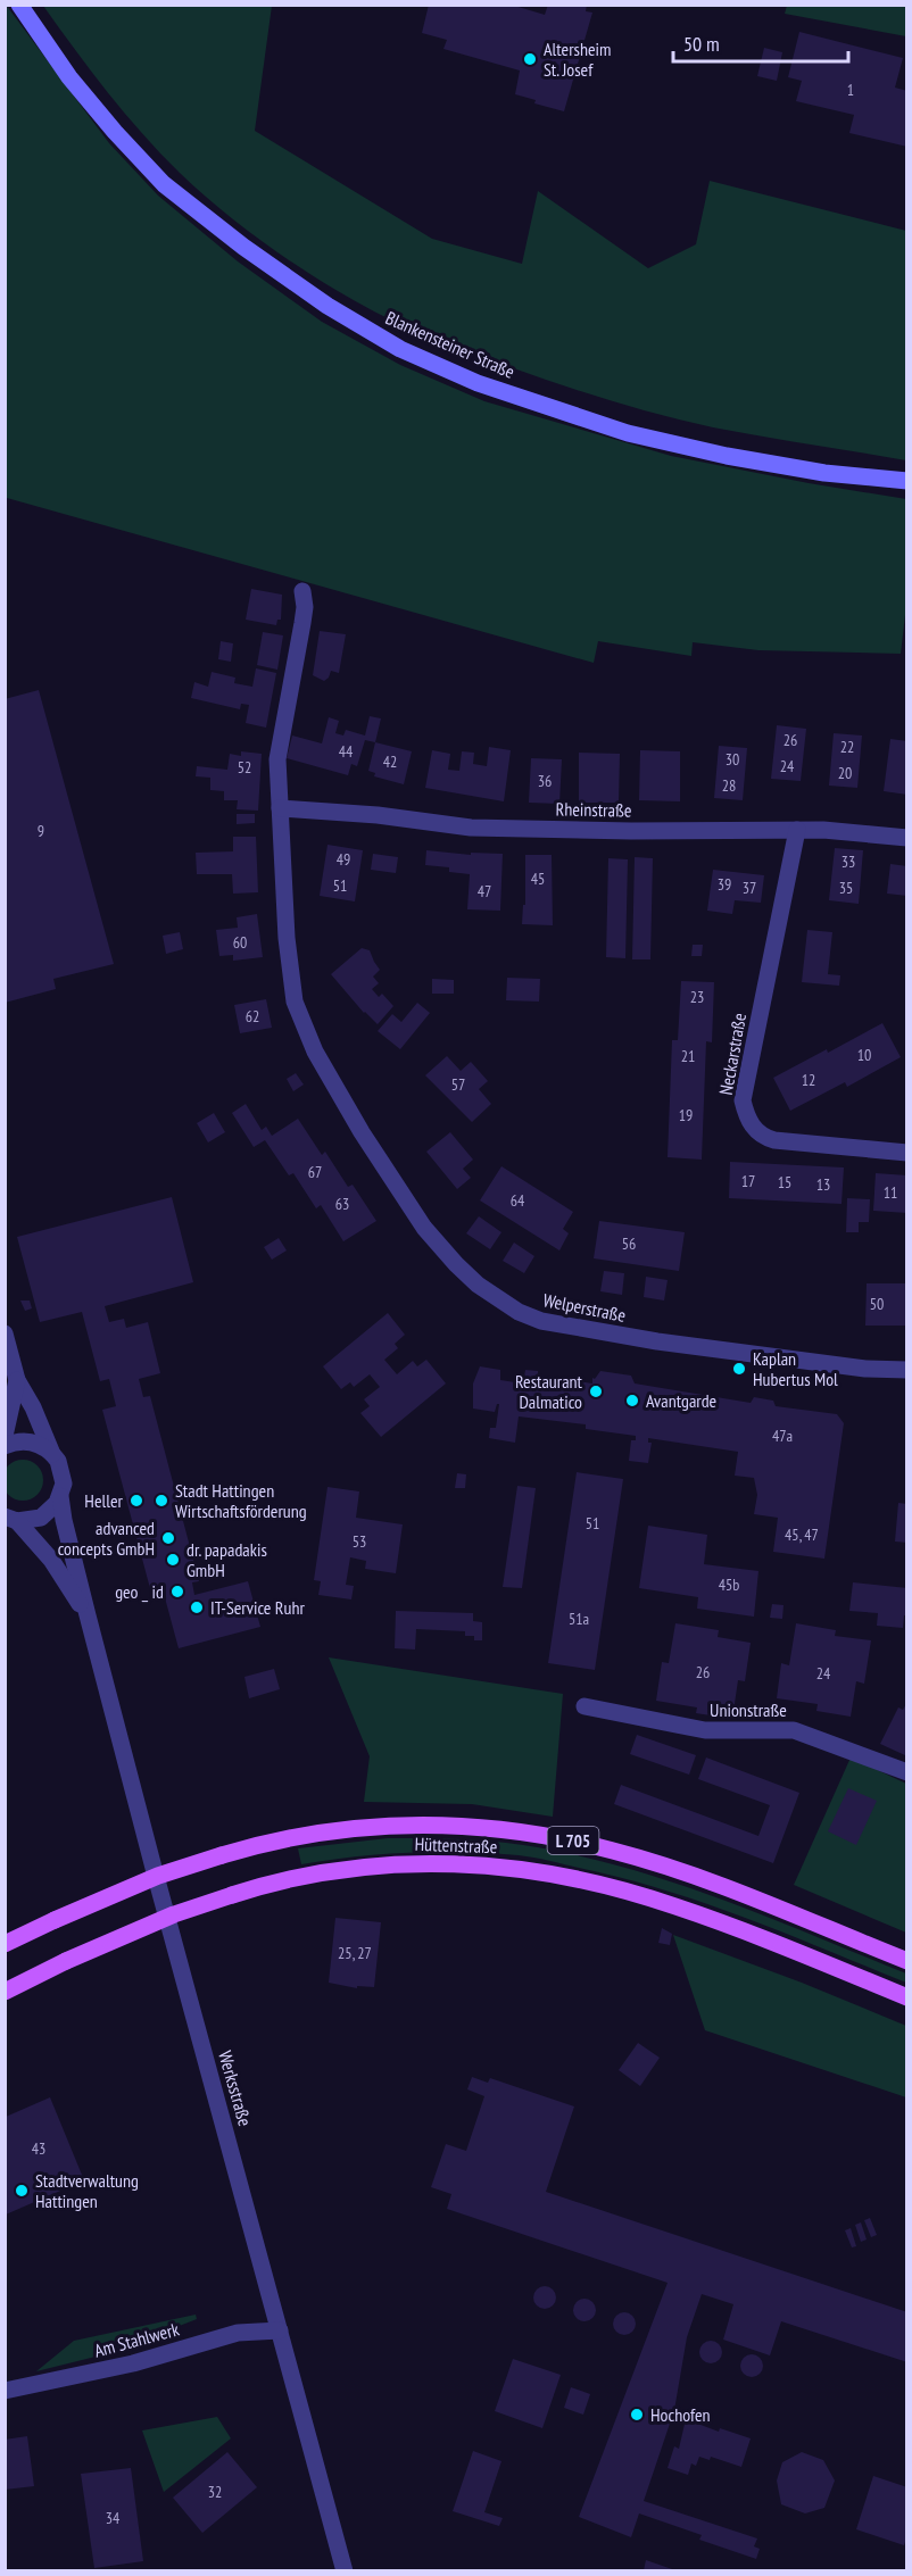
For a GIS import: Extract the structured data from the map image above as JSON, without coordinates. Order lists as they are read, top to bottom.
{
  "streets": {
    "main road": ["Blankensteiner Straße", "L 705", "Hüttenstraße"],
    "street": [
      "Rheinstraße",
      "Neckarstraße",
      "Welperstraße",
      "Unionstraße",
      "Werksstraße",
      "Am Stahlwerk"
    ]
  },
  "crossings": [
    ["Rheinstraße", "Neckarstraße"],
    ["Rheinstraße", "Welperstraße"],
    ["Werksstraße", "Am Stahlwerk"]
  ],
  "places": [
    "Altersheim St. Josef",
    "Kaplan Hubertus Mol",
    "Restaurant Dalmatico",
    "Avantgarde",
    "Heller",
    "Stadt Hattingen Wirtschaftsförderung",
    "advanced concepts GmbH",
    "dr. papadakis GmbH",
    "geo _ id",
    "IT-Service Ruhr",
    "Stadtverwaltung Hattingen",
    "Hochofen"
  ],
  "house_numbers": [
    "1",
    "26",
    "22",
    "44",
    "30",
    "42",
    "24",
    "52",
    "20",
    "36",
    "28",
    "9",
    "49",
    "33",
    "45",
    "39",
    "51",
    "37",
    "35",
    "47",
    "60",
    "23",
    "62",
    "10",
    "21",
    "12",
    "57",
    "19",
    "67",
    "17",
    "15",
    "13",
    "11",
    "64",
    "63",
    "56",
    "50",
    "47a",
    "51",
    "45, 47",
    "53",
    "45b",
    "51a",
    "26",
    "24",
    "25, 27",
    "43",
    "32",
    "34"
  ],
  "scale_bar": "50 m"
}
